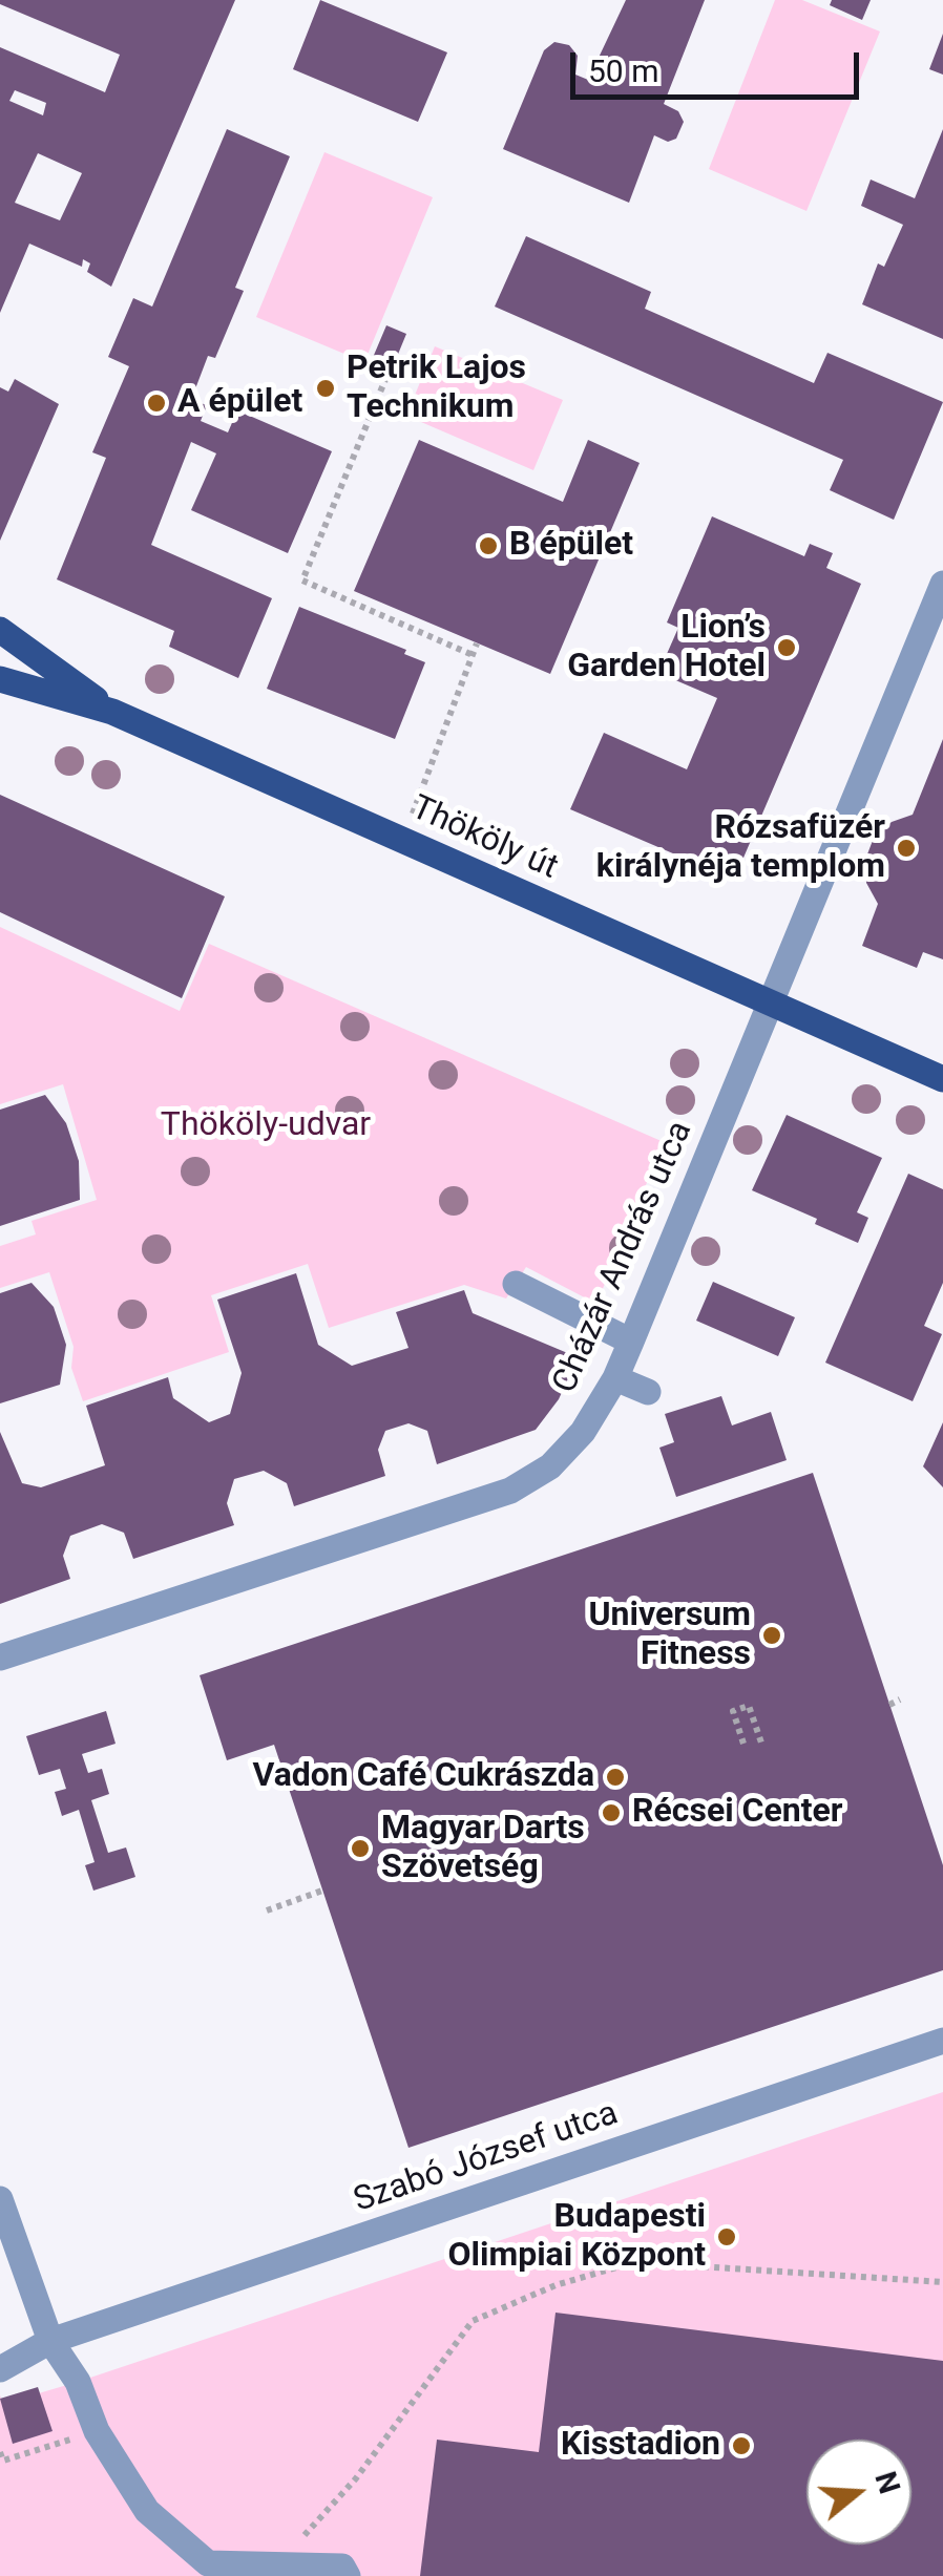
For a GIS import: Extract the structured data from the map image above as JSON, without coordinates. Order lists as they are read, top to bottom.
{
  "streets": {
    "main road": ["Thököly út"],
    "street": ["Cházár András utca", "Szabó József utca"]
  },
  "crossings": [
    ["Thököly út", "Cházár András utca"]
  ],
  "parks": ["Thököly-udvar"],
  "places": [
    "Petrik Lajos Technikum",
    "A épület",
    "B épület",
    "Lion’s Garden Hotel",
    "Rózsafüzér királynéja templom",
    "Universum Fitness",
    "Vadon Café Cukrászda",
    "Récsei Center",
    "Magyar Darts Szövetség",
    "Budapesti Olimpiai Központ",
    "Kisstadion"
  ],
  "scale_bar": "50 m",
  "north": "right"
}
